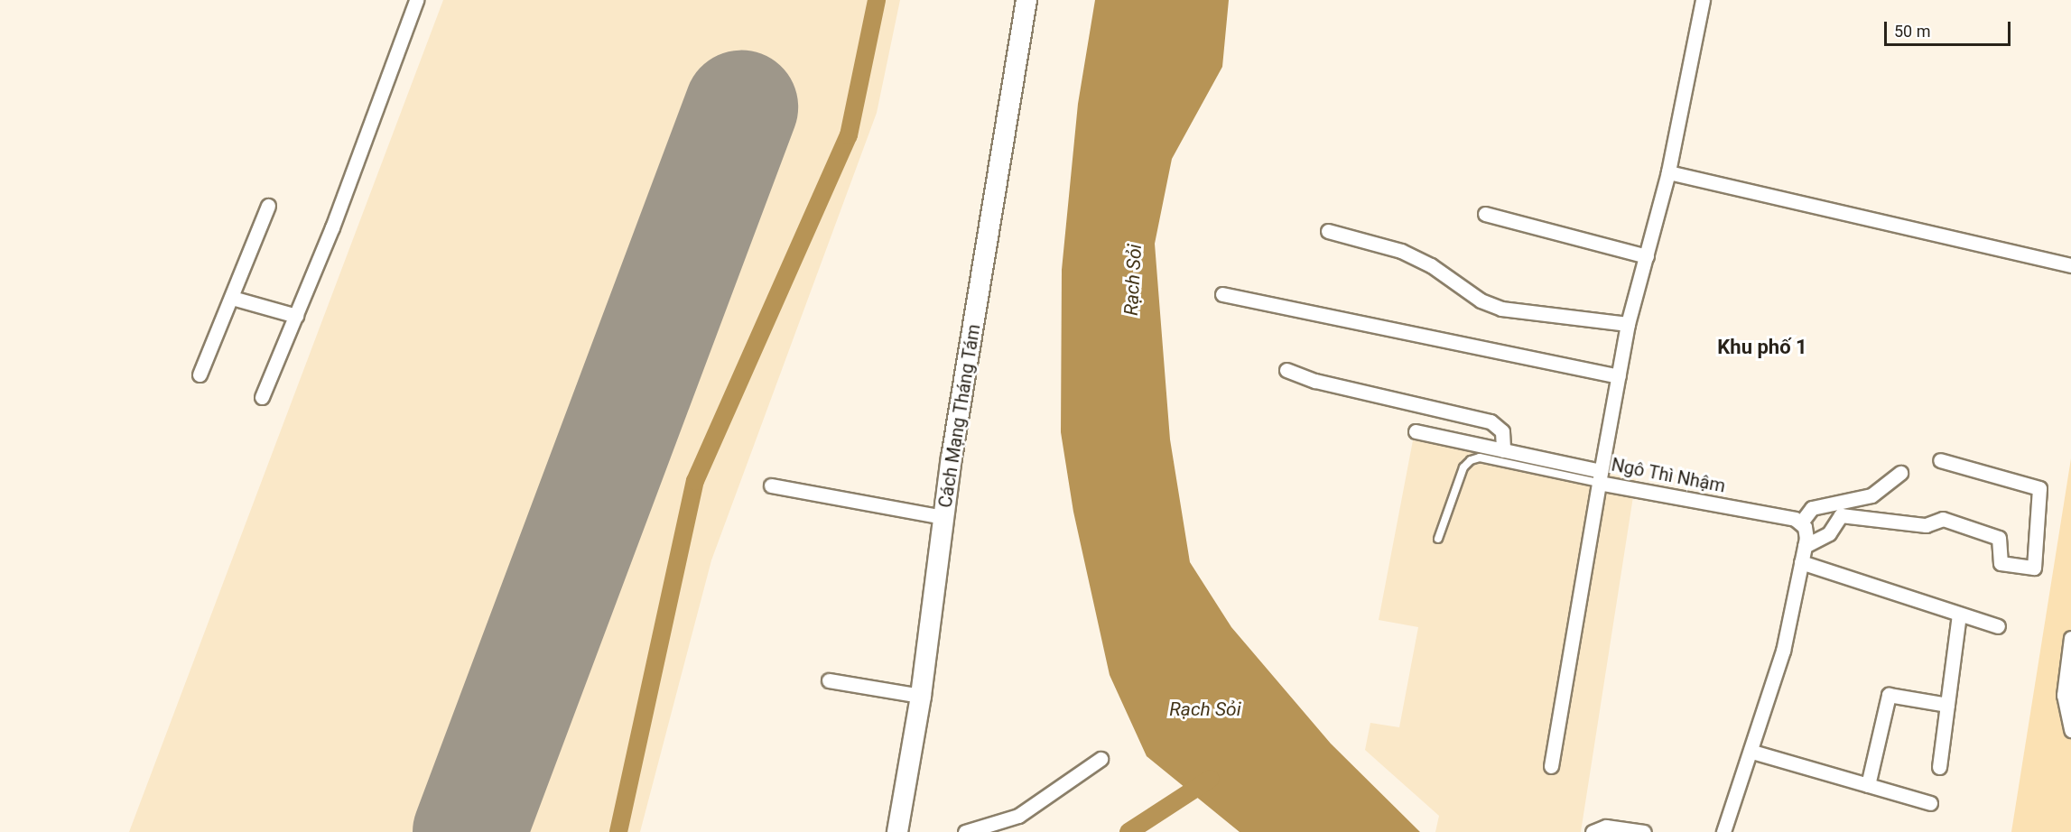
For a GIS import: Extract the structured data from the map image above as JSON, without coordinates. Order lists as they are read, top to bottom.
{
  "streets": {
    "main road": ["Cách Mạng Tháng Tám"],
    "street": ["Ngô Thì Nhậm"]
  },
  "districts": ["Khu phố 1"],
  "water": ["Rạch Sỏi"],
  "scale_bar": "50 m"
}
